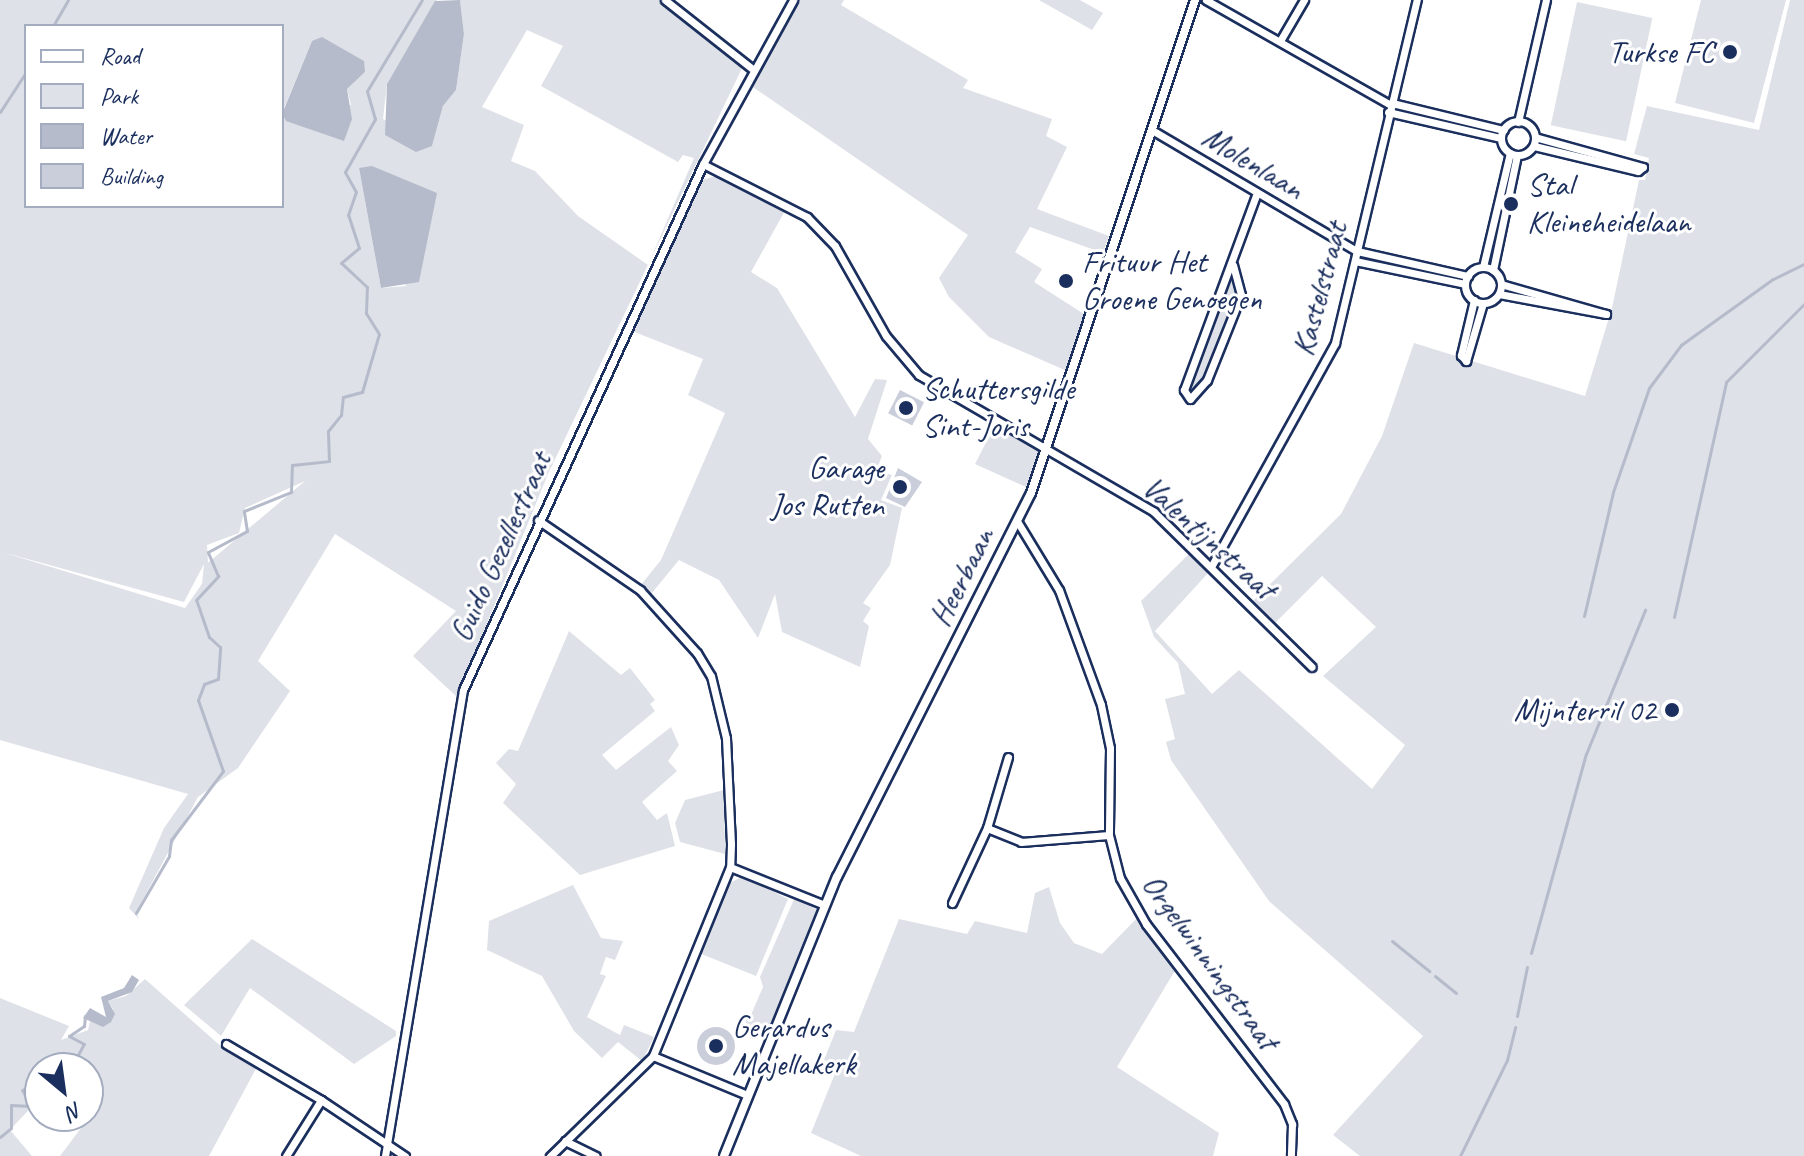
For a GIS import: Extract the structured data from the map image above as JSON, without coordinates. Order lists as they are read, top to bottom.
{
  "streets": {
    "street": [
      "Molenlaan",
      "Kastelstraat",
      "Valentijnstraat",
      "Guido Gezellestraat",
      "Heerbaan",
      "Orgelwinningstraat"
    ]
  },
  "crossings": [
    ["Molenlaan", "Kastelstraat"],
    ["Molenlaan", "Heerbaan"],
    ["Kastelstraat", "Valentijnstraat"],
    ["Valentijnstraat", "Guido Gezellestraat"],
    ["Valentijnstraat", "Heerbaan"],
    ["Heerbaan", "Orgelwinningstraat"]
  ],
  "places": [
    "Turkse FC",
    "Stal Kleineheidelaan",
    "Frituur Het Groene Genoegen",
    "Schuttersgilde Sint-Joris",
    "Garage Jos Rutten",
    "Mijnterril 02",
    "Gerardus Majellakerk"
  ],
  "legend": [
    "Road",
    "Park",
    "Water",
    "Building"
  ],
  "north": "bottom right"
}
